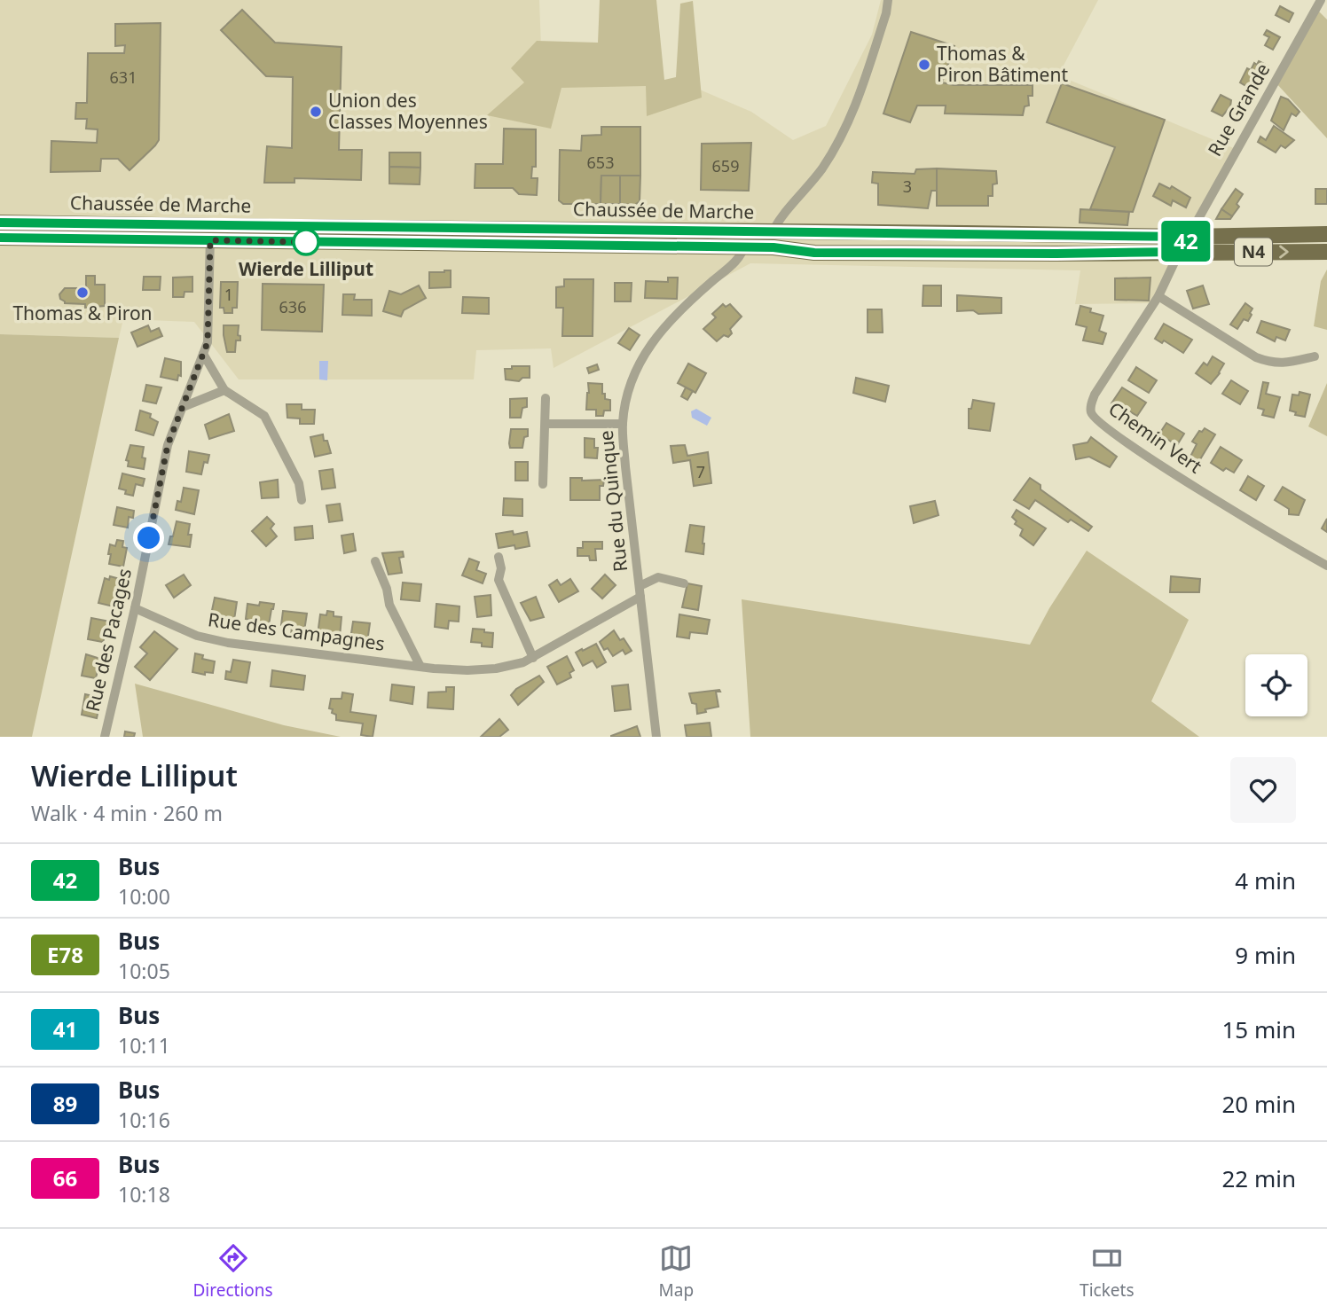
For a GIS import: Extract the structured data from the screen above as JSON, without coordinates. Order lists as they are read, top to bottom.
{
  "streets": {
    "main road": ["Chaussée de Marche", "N4"],
    "street": [
      "Rue Grande",
      "Chemin Vert",
      "Rue du Quinque",
      "Rue des Campagnes",
      "Rue des Pacages"
    ]
  },
  "crossings": [
    ["Rue Grande", "Chaussée de Marche"],
    ["Rue Grande", "Chemin Vert"],
    ["Chaussée de Marche", "Chemin Vert"],
    ["Chaussée de Marche", "Rue du Quinque"],
    ["Chaussée de Marche", "Rue des Pacages"],
    ["Rue du Quinque", "Rue des Campagnes"],
    ["Rue des Campagnes", "Rue des Pacages"]
  ],
  "places": [
    "Thomas & Piron Bâtiment",
    "Union des Classes Moyennes",
    "Wierde Lilliput",
    "Thomas & Piron"
  ],
  "lines": ["bus line 42"],
  "house_numbers": [
    "631",
    "653",
    "659",
    "3",
    "1",
    "636",
    "7"
  ],
  "page": {
    "on_map": "42",
    "heading": ["Wierde Lilliput", "Walk · 4 min · 260 m"],
    "list": [
      {
        "mark": "42",
        "name": "Bus",
        "note": "10:00",
        "value": "4 min"
      },
      {
        "mark": "E78",
        "name": "Bus",
        "note": "10:05",
        "value": "9 min"
      },
      {
        "mark": "41",
        "name": "Bus",
        "note": "10:11",
        "value": "15 min"
      },
      {
        "mark": "89",
        "name": "Bus",
        "note": "10:16",
        "value": "20 min"
      },
      {
        "mark": "66",
        "name": "Bus",
        "note": "10:18",
        "value": "22 min"
      }
    ],
    "tabs": ["Directions", "Map", "Tickets"]
  }
}
